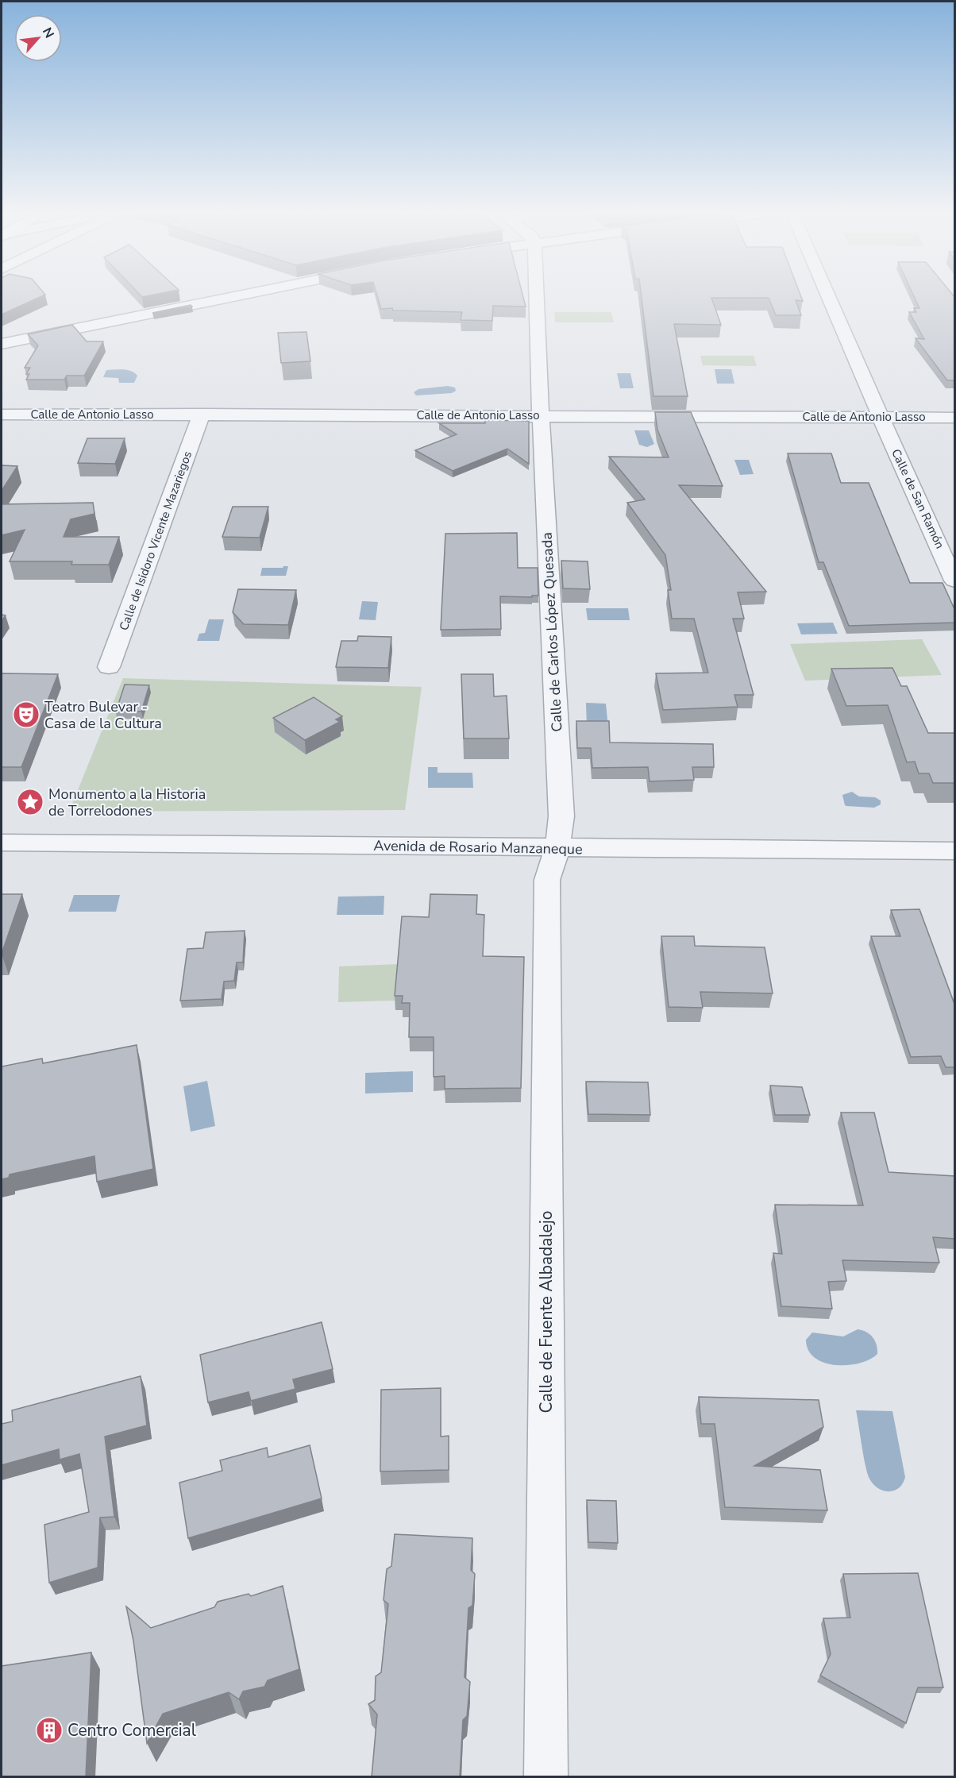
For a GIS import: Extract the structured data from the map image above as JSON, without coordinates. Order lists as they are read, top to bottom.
{
  "streets": {
    "street": [
      "Calle de Antonio Lasso",
      "Calle de San Ramón",
      "Calle de Isidoro Vicente Mazariegos",
      "Calle de Carlos López Quesada",
      "Avenida de Rosario Manzaneque",
      "Calle de Fuente Albadalejo"
    ]
  },
  "crossings": [
    ["Calle de Antonio Lasso", "Calle de San Ramón"],
    ["Calle de Antonio Lasso", "Calle de Isidoro Vicente Mazariegos"],
    ["Calle de Antonio Lasso", "Calle de Carlos López Quesada"],
    ["Calle de Carlos López Quesada", "Avenida de Rosario Manzaneque"],
    ["Calle de Carlos López Quesada", "Calle de Fuente Albadalejo"],
    ["Avenida de Rosario Manzaneque", "Calle de Fuente Albadalejo"]
  ],
  "places": {
    "theatre": ["Teatro Bulevar - Casa de la Cultura"],
    "place": ["Monumento a la Historia de Torrelodones"],
    "building": ["Centro Comercial"]
  },
  "north": "top right"
}
